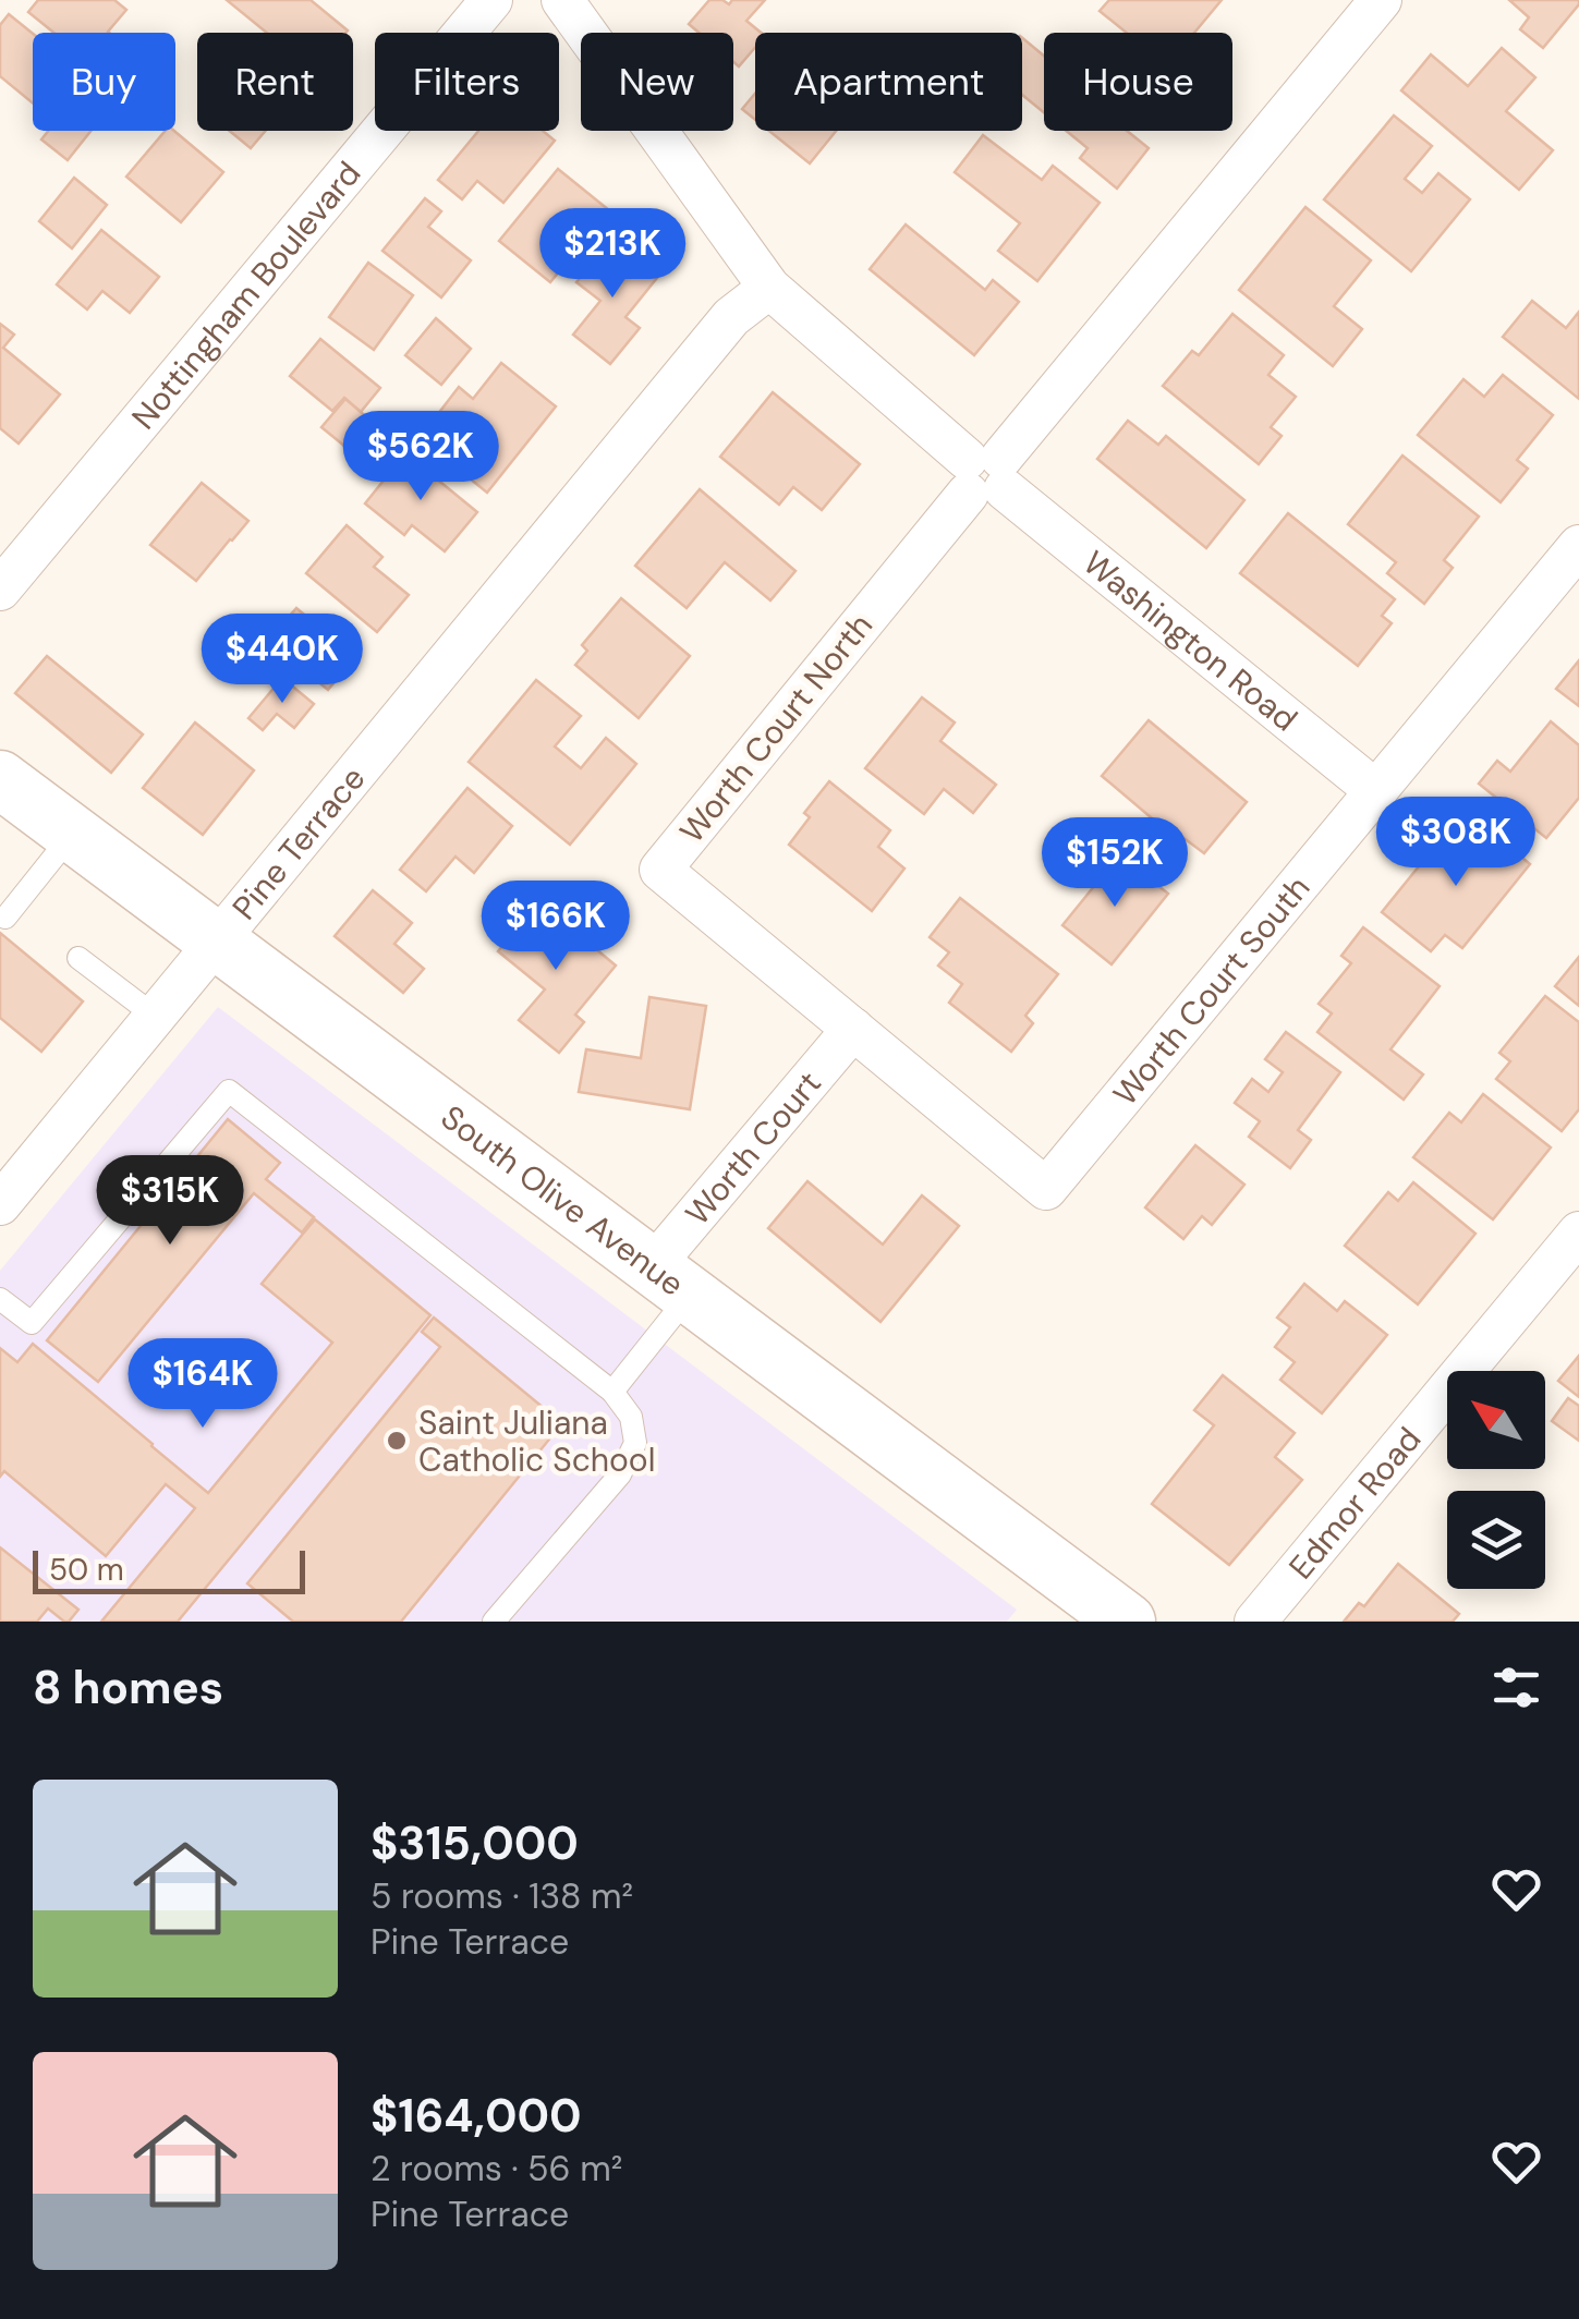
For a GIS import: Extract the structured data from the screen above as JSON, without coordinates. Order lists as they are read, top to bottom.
{
  "streets": {
    "street": [
      "Nottingham Boulevard",
      "Washington Road",
      "Worth Court North",
      "Pine Terrace",
      "Worth Court South",
      "Worth Court",
      "South Olive Avenue",
      "Edmor Road"
    ]
  },
  "crossings": [
    ["Washington Road", "Worth Court North"],
    ["Washington Road", "Pine Terrace"],
    ["Washington Road", "Worth Court South"],
    ["Worth Court North", "Worth Court South"],
    ["Worth Court North", "Worth Court"],
    ["Pine Terrace", "South Olive Avenue"],
    ["Worth Court South", "Worth Court"],
    ["Worth Court", "South Olive Avenue"]
  ],
  "places": ["Saint Juliana Catholic School"],
  "scale_bar": "50 m",
  "north": "top left",
  "page": {
    "chip": [
      "Buy",
      "Rent",
      "Filters",
      "New",
      "Apartment",
      "House"
    ],
    "price": [
      "$213K",
      "$562K",
      "$440K",
      "$308K",
      "$152K",
      "$166K",
      "$315K",
      "$164K"
    ],
    "scale": "50 m",
    "heading": "8 homes",
    "list": [
      {
        "name": "$315,000",
        "note": "5 rooms · 138 m² · Pine Terrace"
      },
      {
        "name": "$164,000",
        "note": "2 rooms · 56 m² · Pine Terrace"
      }
    ]
  }
}
